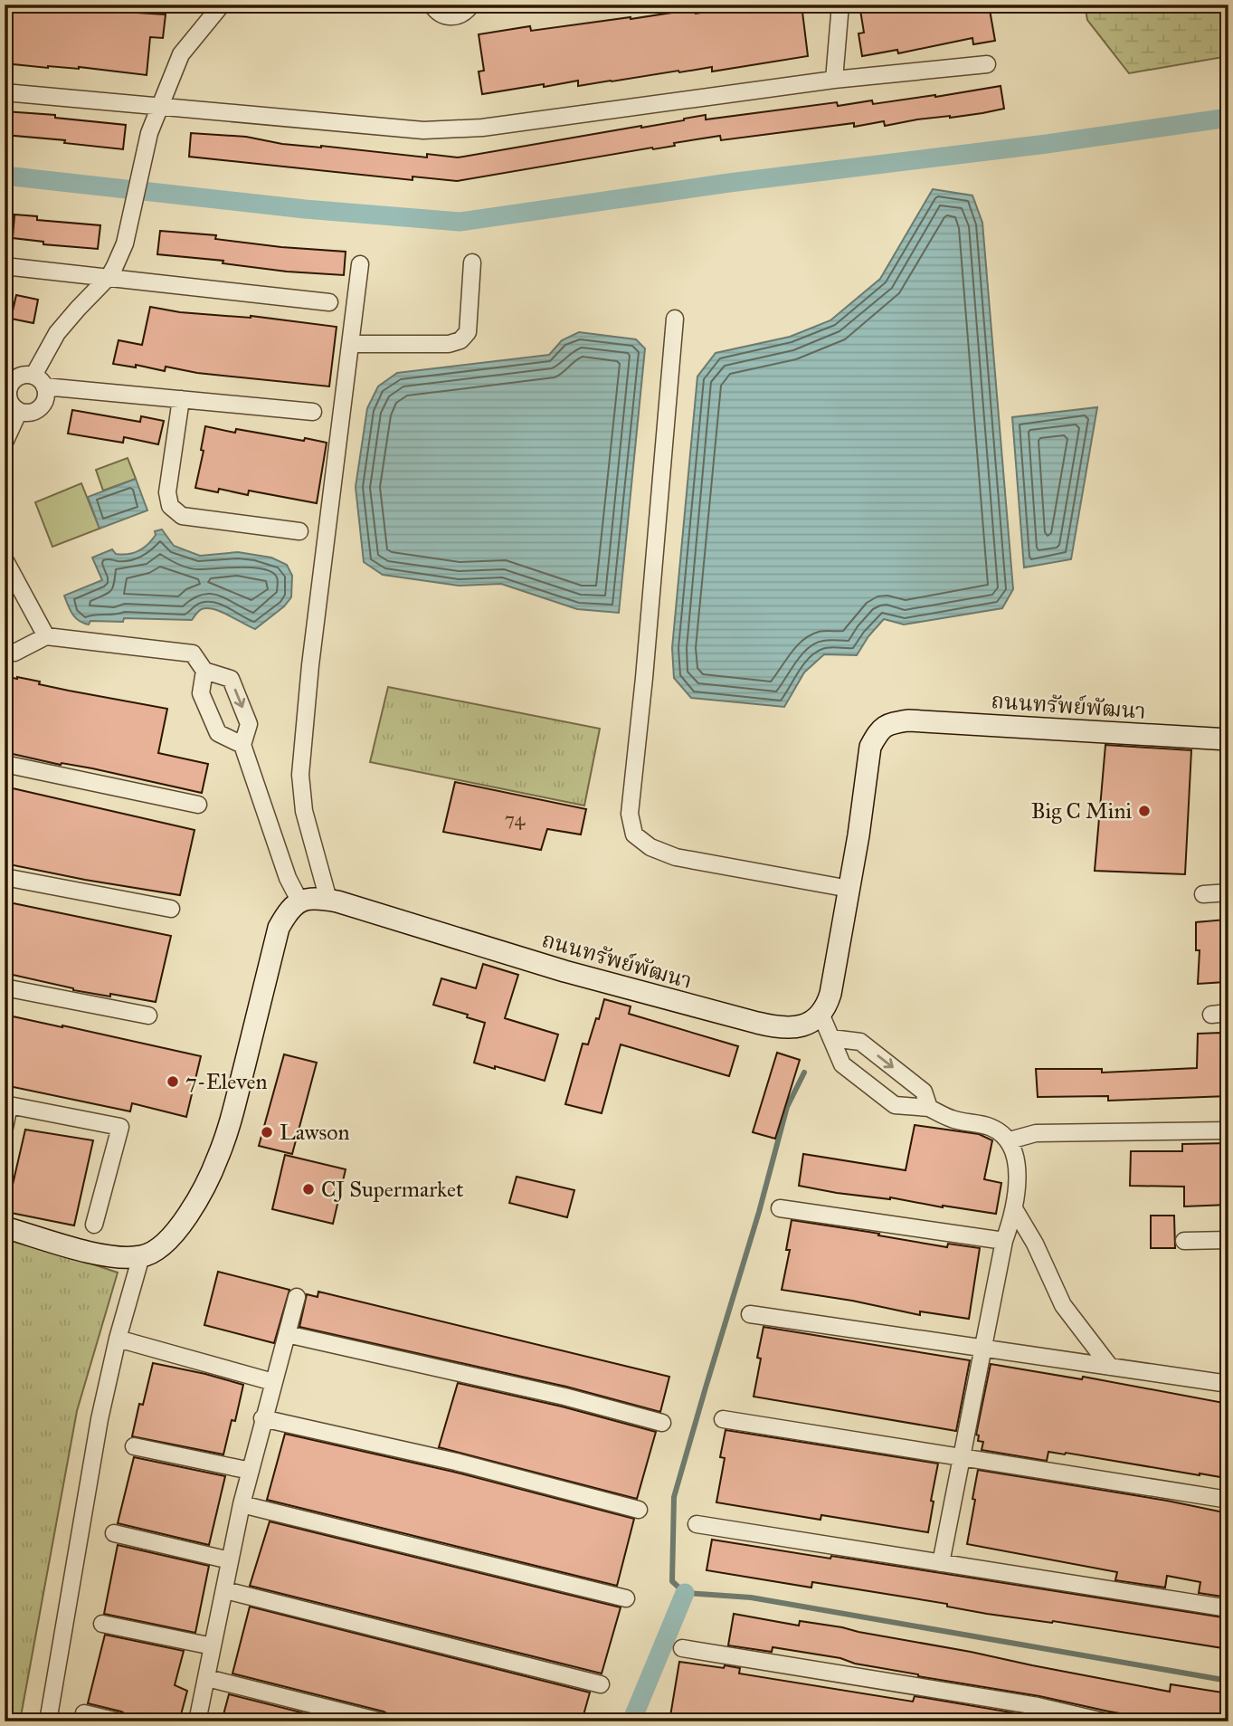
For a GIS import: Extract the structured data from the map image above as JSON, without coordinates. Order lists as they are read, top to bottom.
{
  "streets": {
    "street": ["ถนนทรัพย์พัฒนา"]
  },
  "places": [
    "Big C Mini",
    "7-Eleven",
    "Lawson",
    "CJ Supermarket"
  ],
  "house_numbers": ["74"]
}
